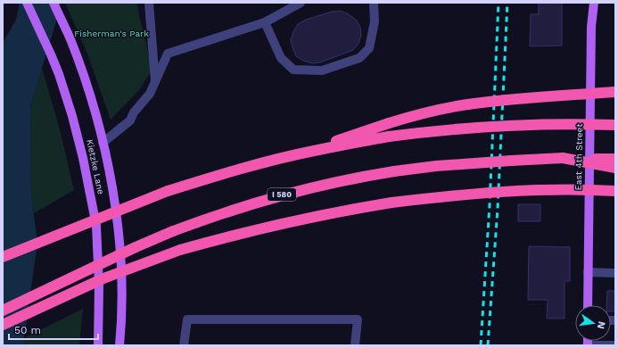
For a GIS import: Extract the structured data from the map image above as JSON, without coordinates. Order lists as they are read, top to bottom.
{
  "streets": {
    "highway": ["I 580"],
    "main road": ["East 4th Street", "Kietzke Lane"]
  },
  "parks": ["Fisherman's Park"],
  "scale_bar": "50 m",
  "north": "right"
}
